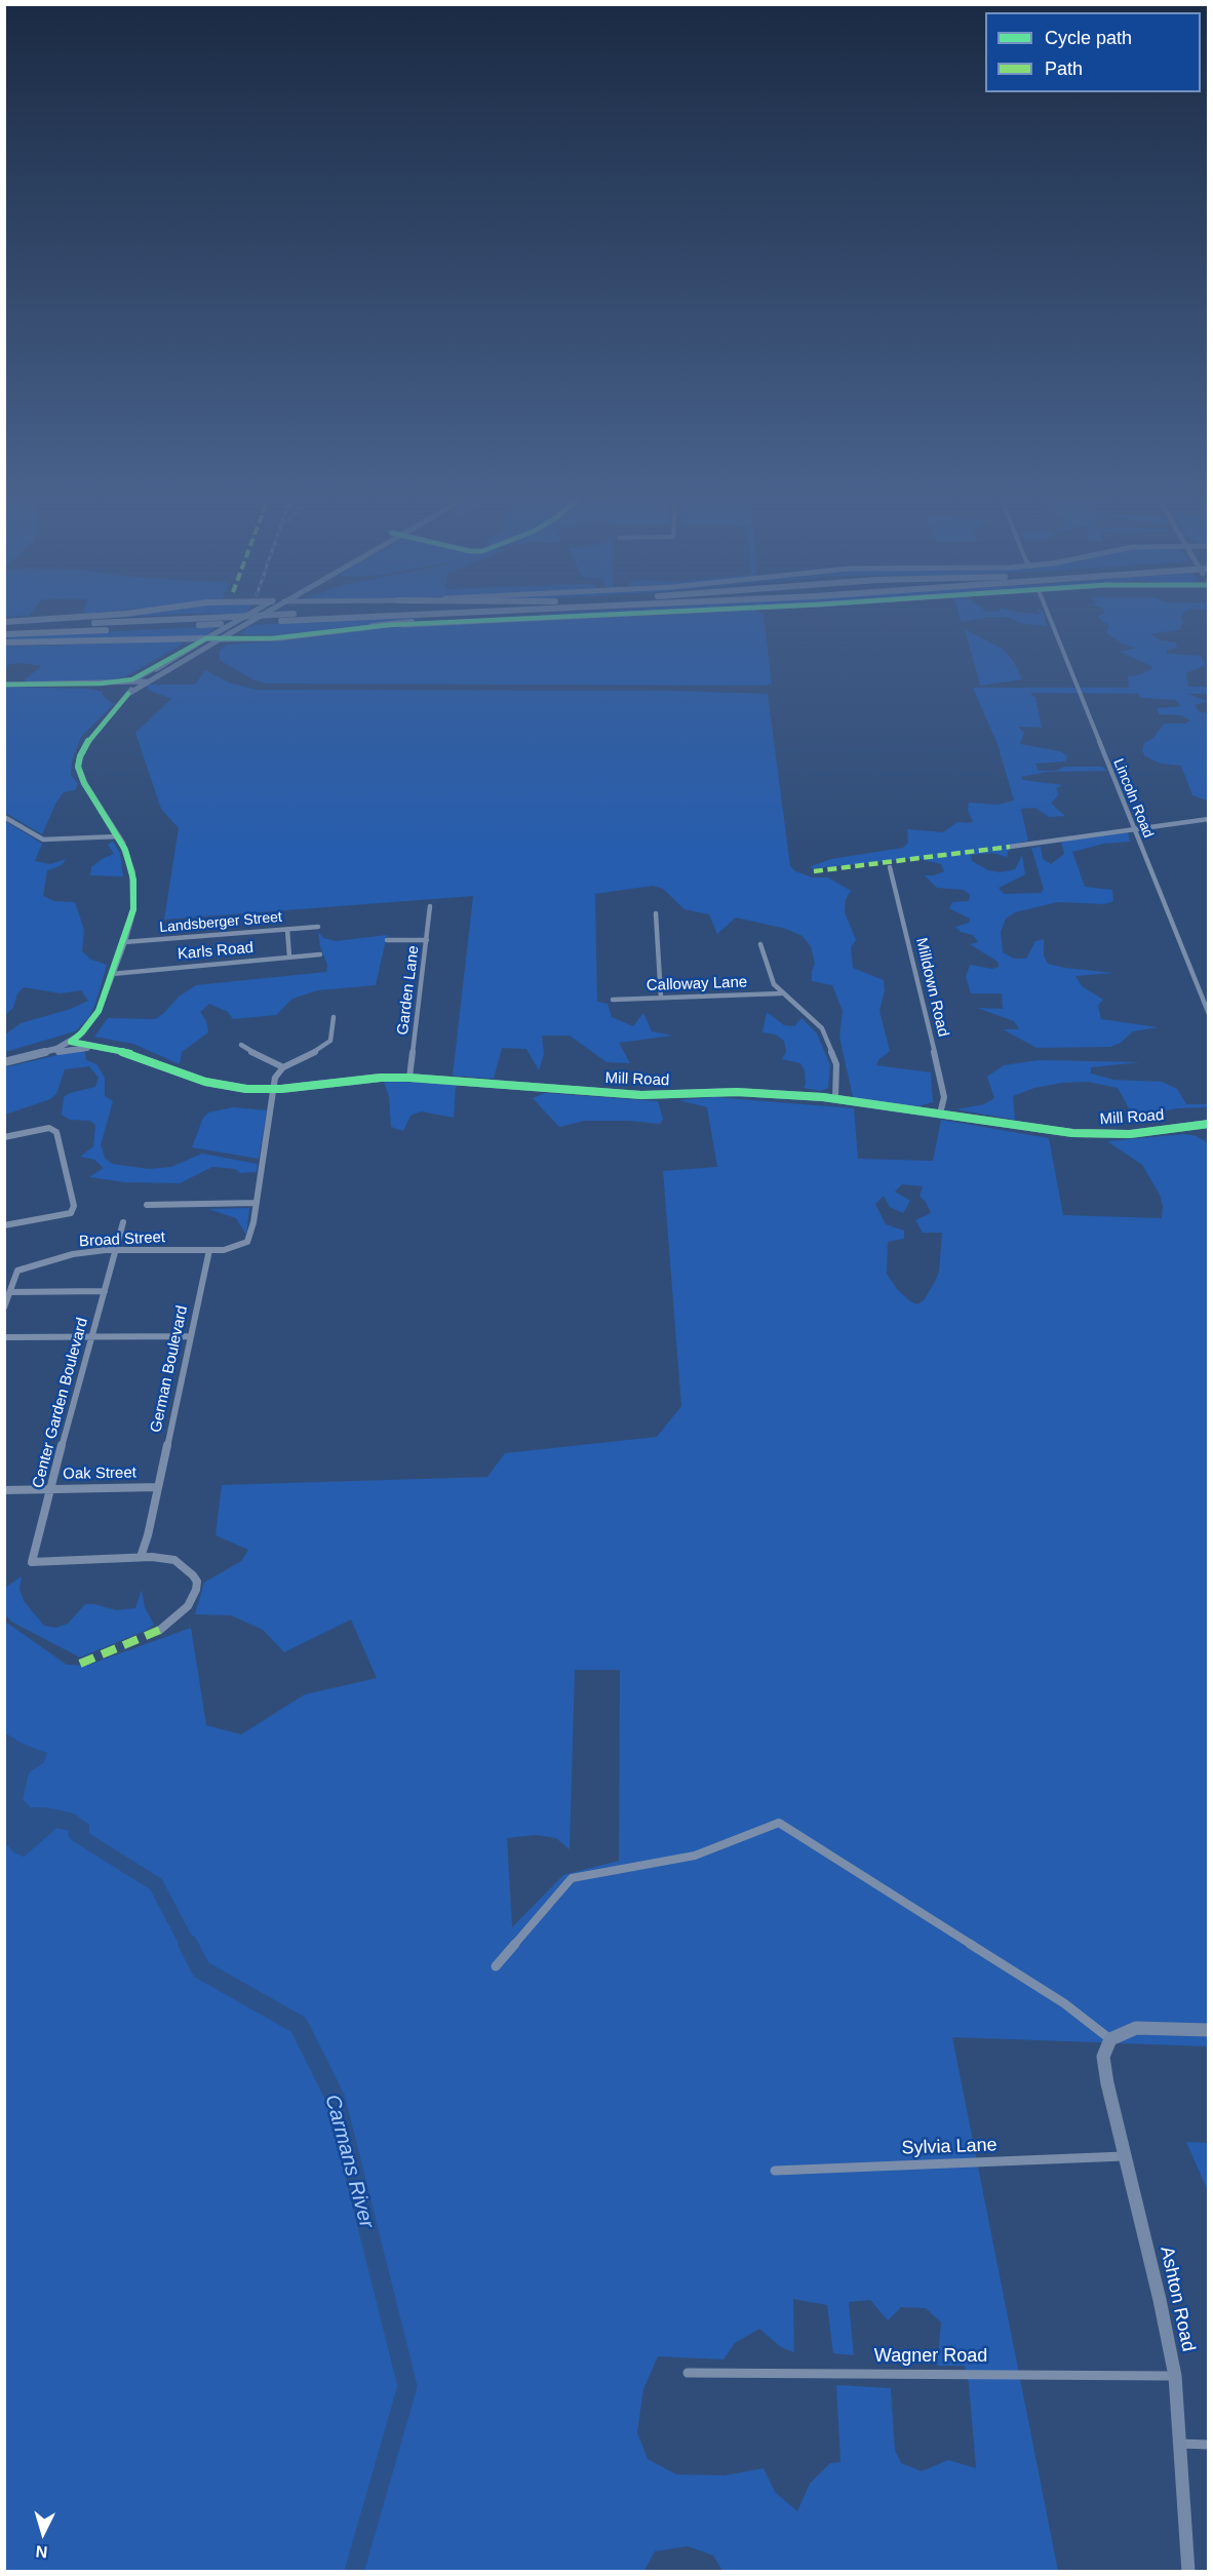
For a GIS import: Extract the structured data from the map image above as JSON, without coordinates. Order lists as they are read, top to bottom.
{
  "streets": {
    "main road": ["Mill Road", "Ashton Road"],
    "street": [
      "Lincoln Road",
      "Landsberger Street",
      "Karls Road",
      "Calloway Lane",
      "Milldown Road",
      "Garden Lane",
      "Broad Street",
      "German Boulevard",
      "Center Garden Boulevard",
      "Oak Street",
      "Sylvia Lane",
      "Wagner Road"
    ]
  },
  "crossings": [
    ["Milldown Road", "Mill Road"],
    ["Garden Lane", "Mill Road"],
    ["Broad Street", "German Boulevard"],
    ["Broad Street", "Center Garden Boulevard"],
    ["German Boulevard", "Center Garden Boulevard"],
    ["German Boulevard", "Oak Street"],
    ["Center Garden Boulevard", "Oak Street"],
    ["Sylvia Lane", "Ashton Road"],
    ["Ashton Road", "Wagner Road"]
  ],
  "water": ["Carmans River"],
  "legend": ["Cycle path", "Path"],
  "north": "bottom"
}
